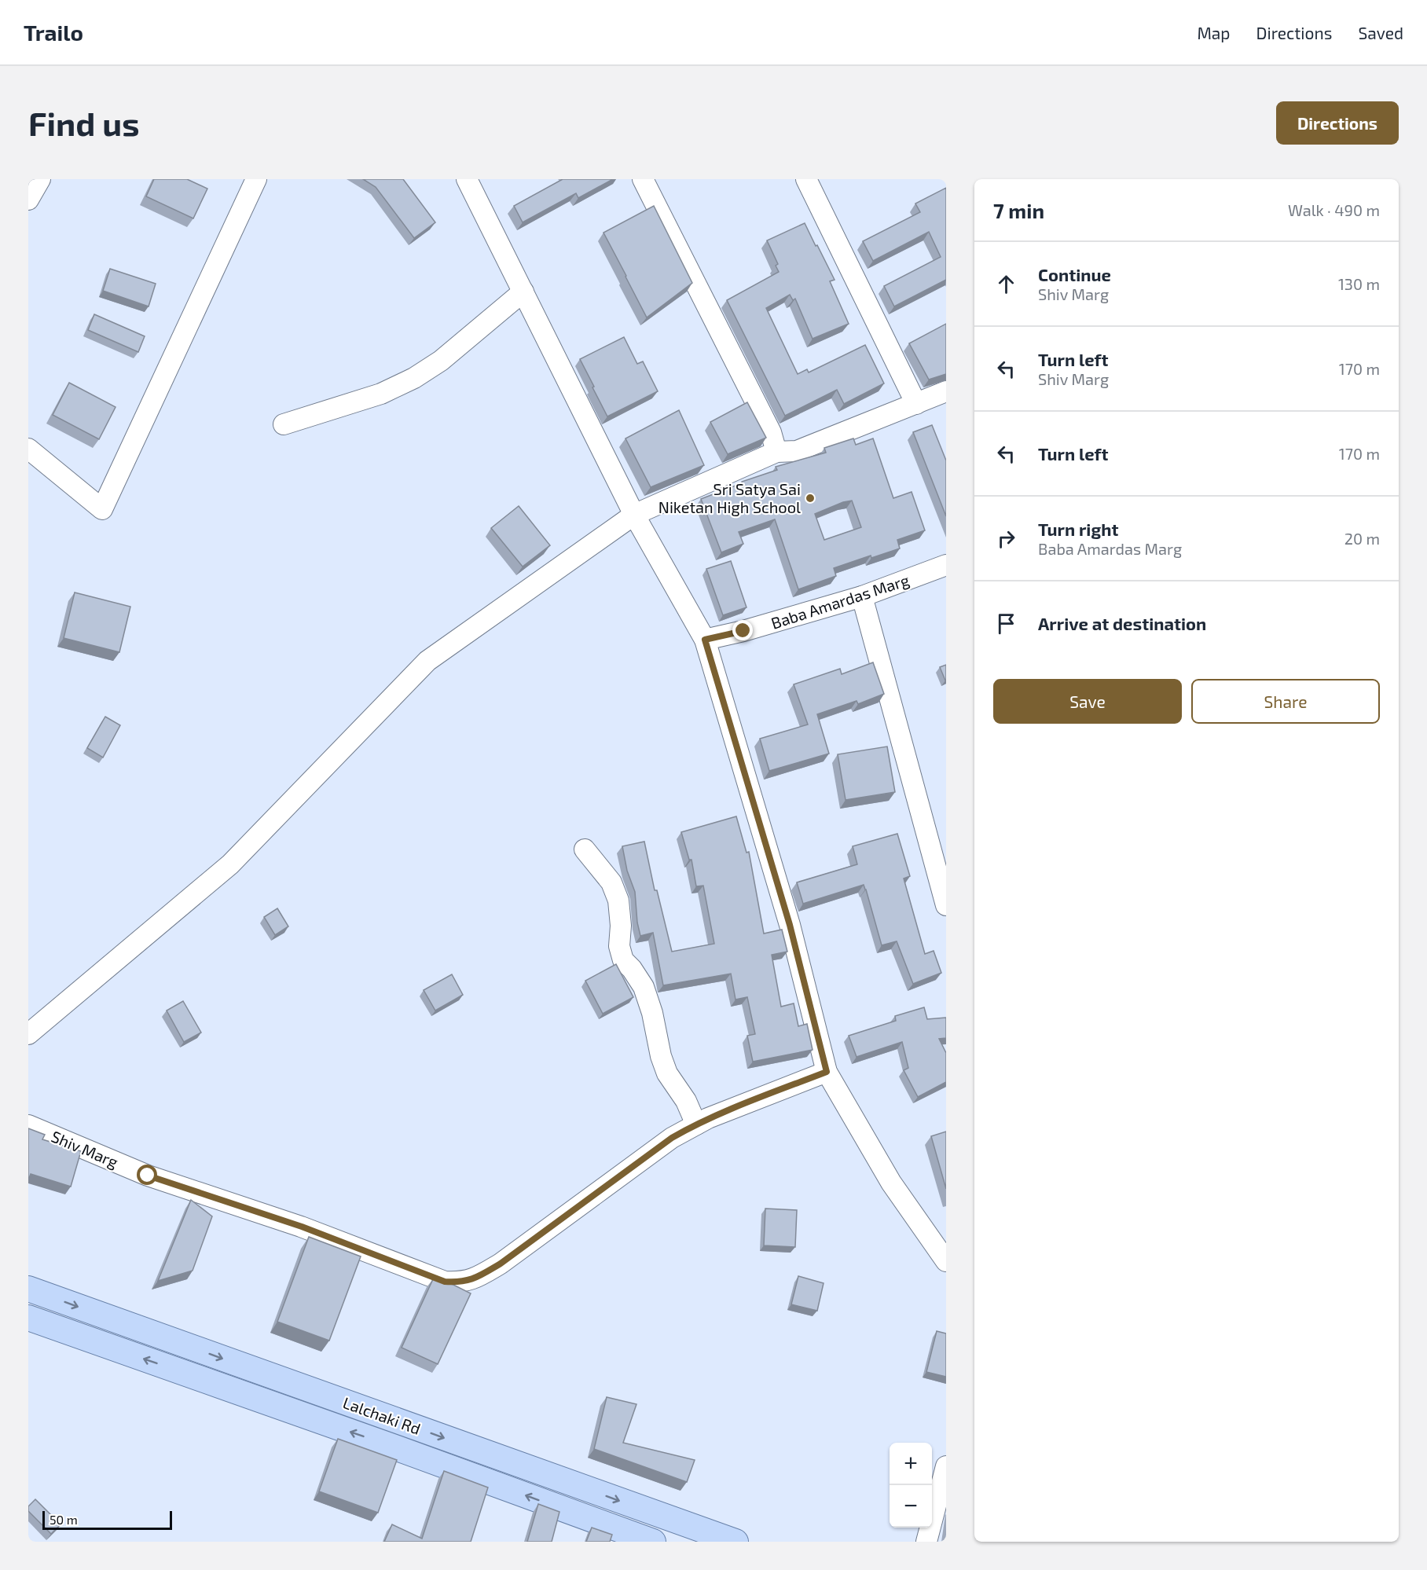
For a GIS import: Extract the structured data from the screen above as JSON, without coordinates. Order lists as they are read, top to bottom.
{
  "streets": {
    "main road": ["Lalchaki Rd"],
    "street": ["Baba Amardas Marg", "Shiv Marg"]
  },
  "places": ["Sri Satya Sai Niketan High School"],
  "scale_bar": "50 m",
  "page": {
    "header": "Trailo",
    "nav": ["Map", "Directions", "Saved"],
    "buttons": [
      "Directions",
      ["Save", "Share"]
    ],
    "title": "Find us",
    "heading": ["7 min", "Walk · 490 m"],
    "list": [
      ["Continue", "Shiv Marg", "130 m"],
      ["Turn left", "Shiv Marg", "170 m"],
      ["Turn left", "170 m"],
      ["Turn right", "Baba Amardas Marg", "20 m"],
      "Arrive at destination"
    ],
    "map_buttons": ["+", "−"],
    "scale": "50 m"
  }
}
